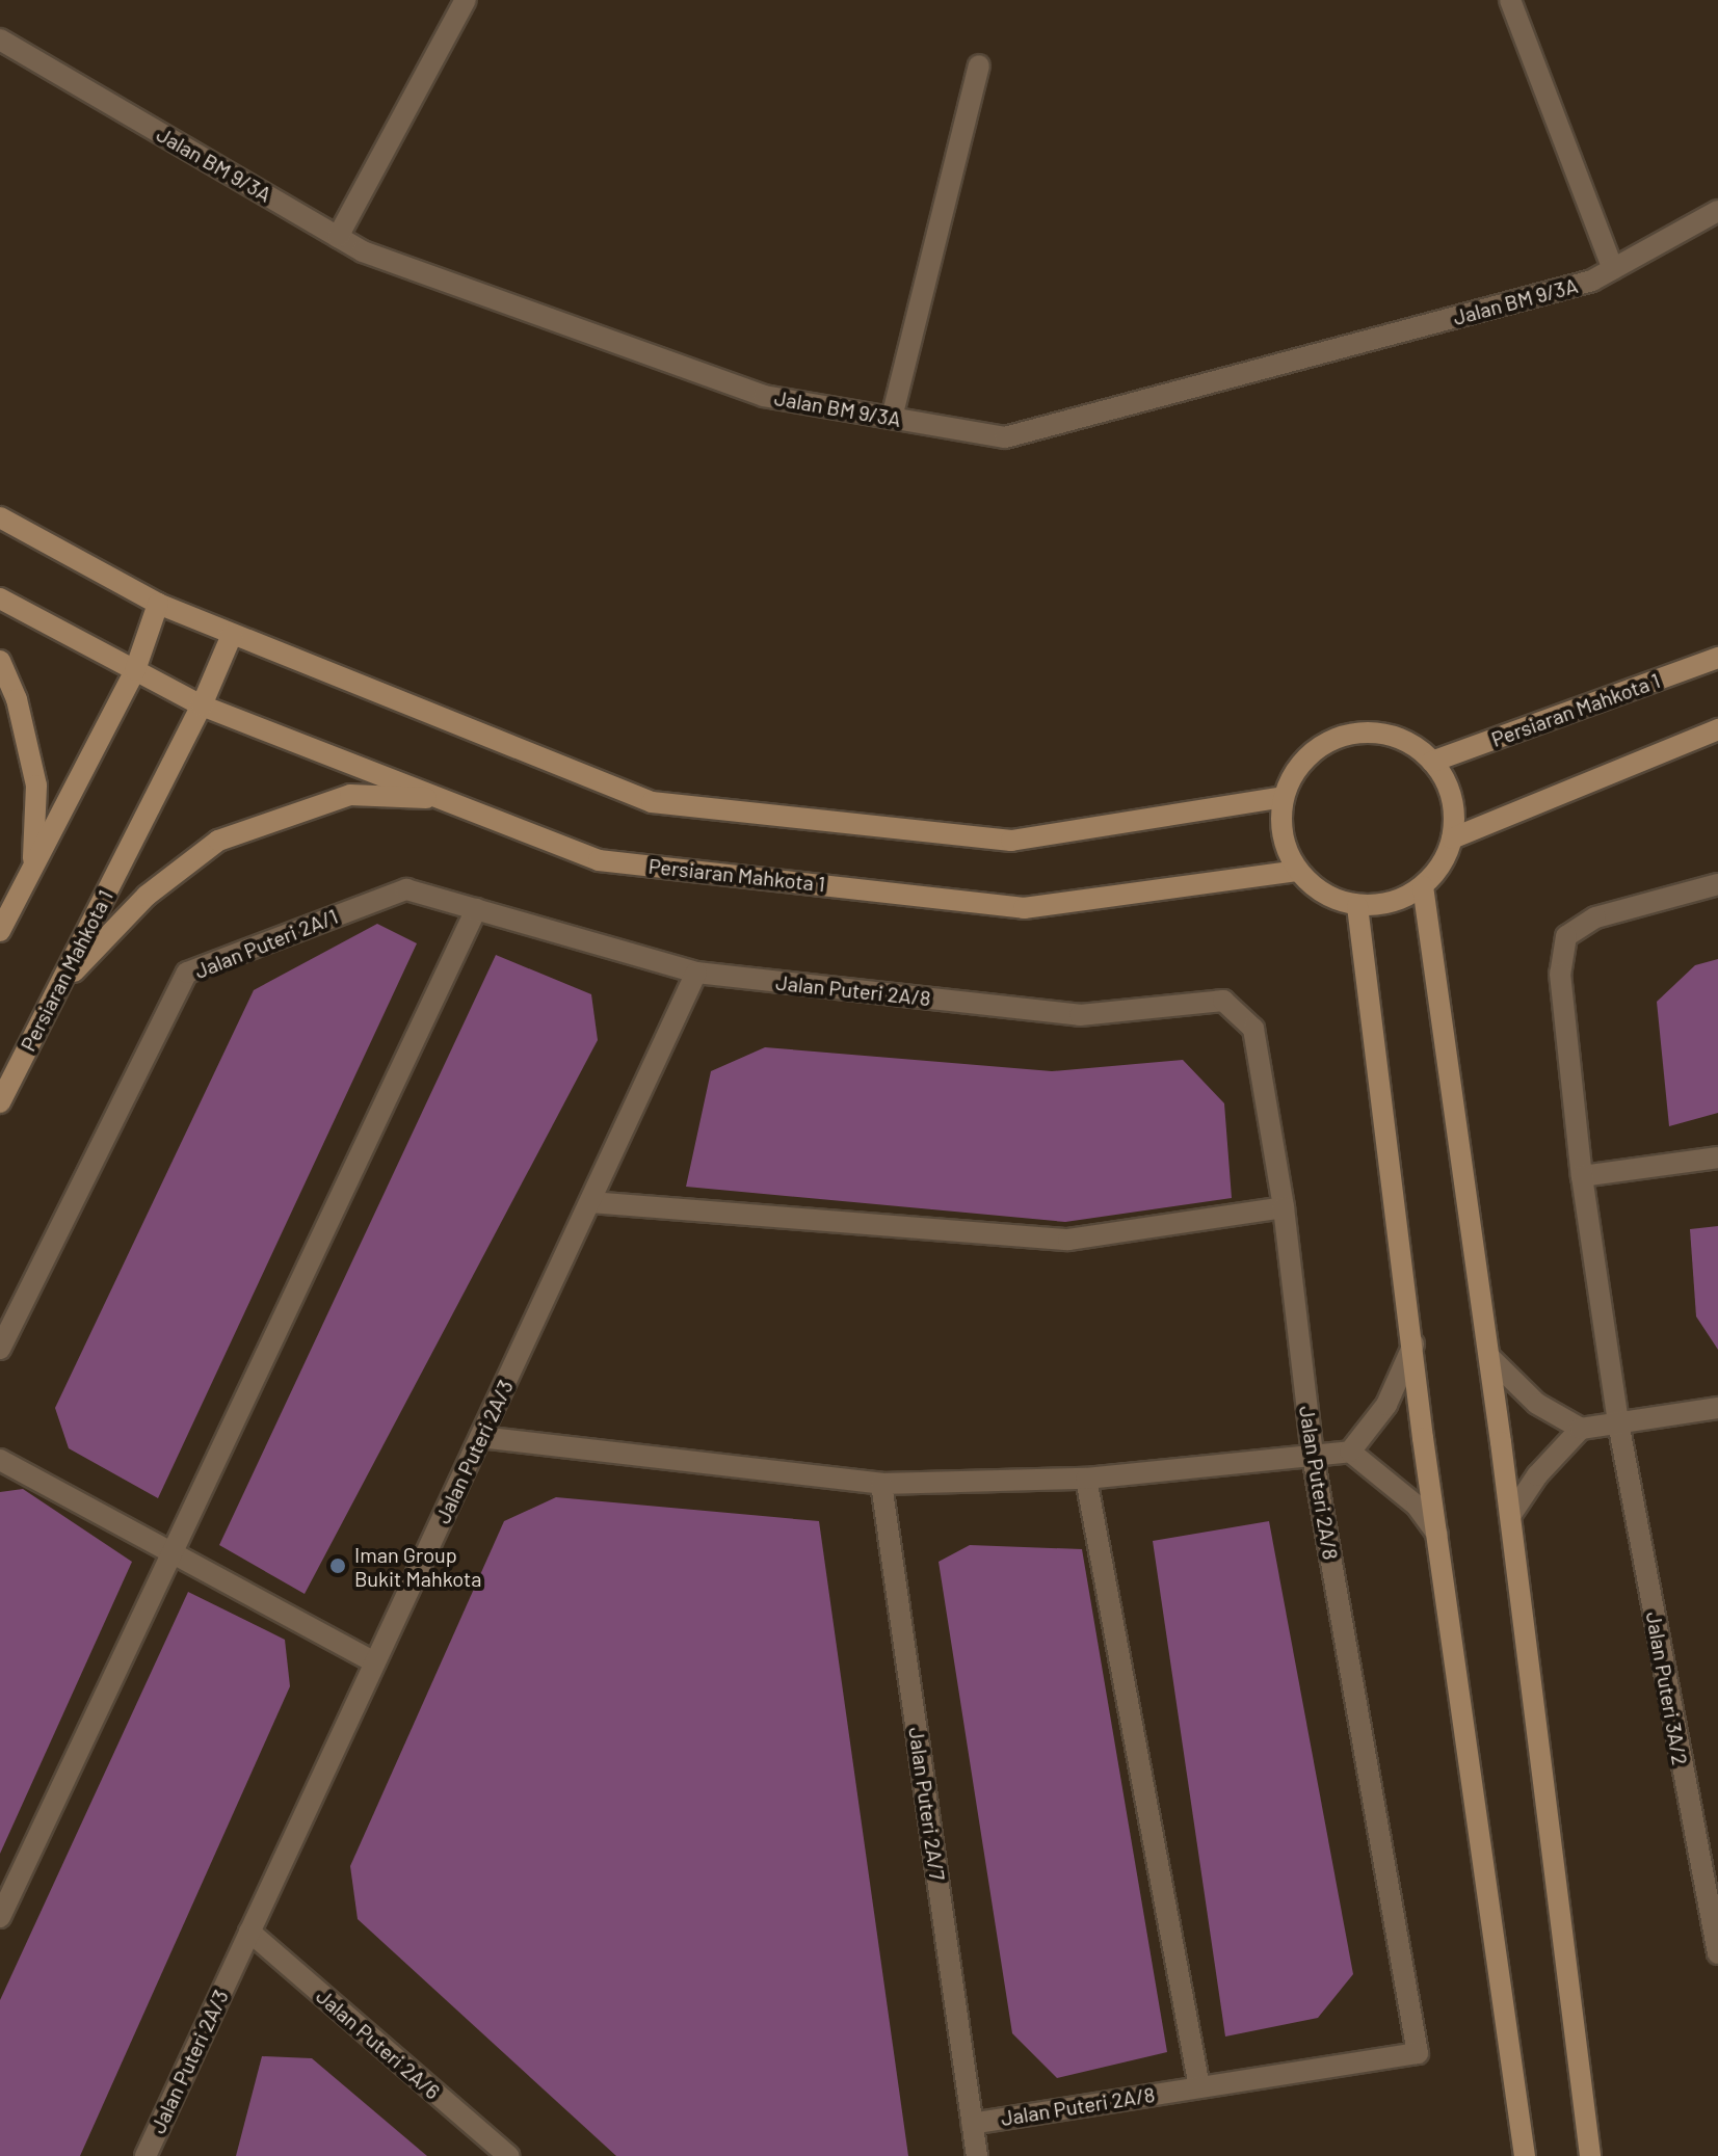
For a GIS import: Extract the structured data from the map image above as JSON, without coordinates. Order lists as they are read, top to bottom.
{
  "streets": {
    "main road": ["Persiaran Mahkota 1"],
    "street": [
      "Jalan BM 9/3A",
      "Jalan Puteri 2A/1",
      "Jalan Puteri 2A/8",
      "Jalan Puteri 2A/3",
      "Jalan Puteri 3A/2",
      "Jalan Puteri 2A/7",
      "Jalan Puteri 2A/6"
    ]
  },
  "crossings": [
    ["Jalan Puteri 2A/1", "Jalan Puteri 2A/8"],
    ["Jalan Puteri 2A/1", "Jalan Puteri 2A/3"],
    ["Jalan Puteri 2A/8", "Jalan Puteri 2A/3"],
    ["Jalan Puteri 2A/8", "Jalan Puteri 2A/7"],
    ["Jalan Puteri 2A/3", "Jalan Puteri 2A/6"]
  ],
  "places": ["Iman Group Bukit Mahkota"]
}
